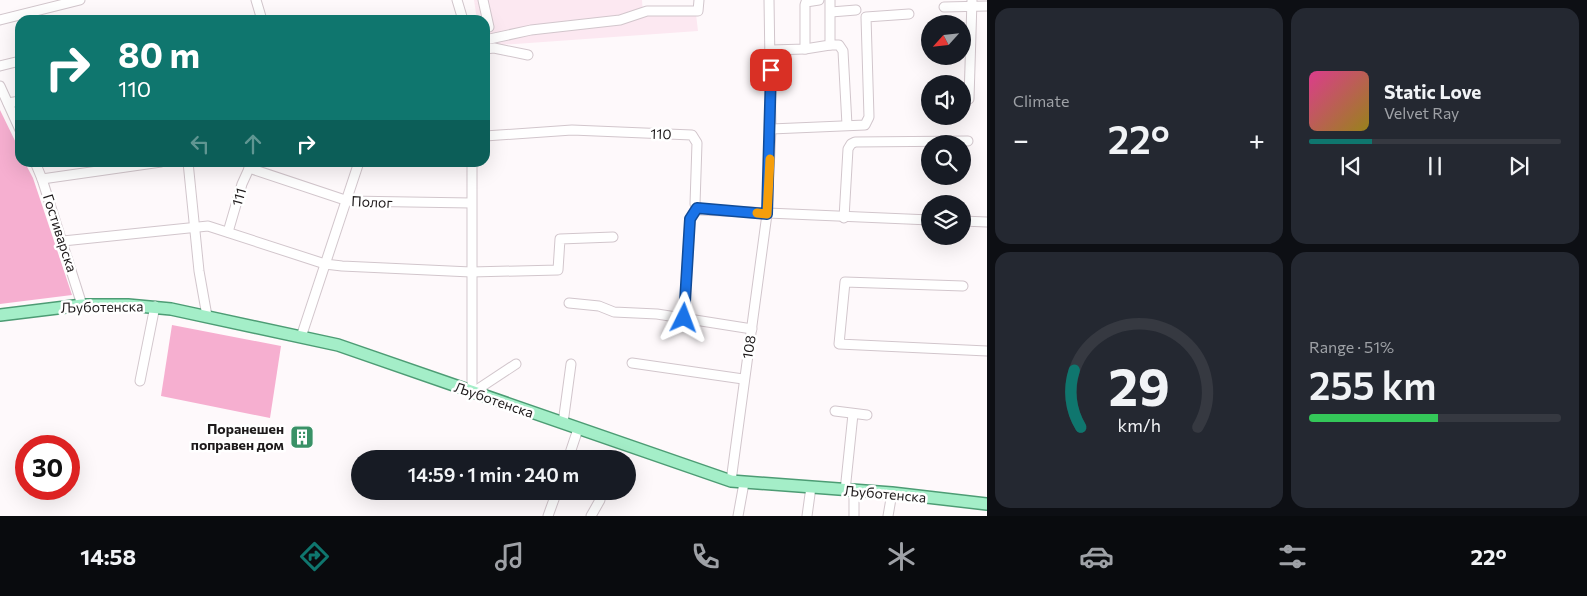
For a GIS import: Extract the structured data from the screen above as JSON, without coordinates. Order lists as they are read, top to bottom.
{
  "streets": {
    "main road": ["Љуботенска"],
    "street": [
      "110",
      "111",
      "Полог",
      "Гостиварска",
      "108"
    ]
  },
  "crossings": [
    ["Гостиварска", "Љуботенска"],
    ["Љуботенска", "108"]
  ],
  "places": {
    "building": ["Поранешен поправен дом"]
  },
  "north": "bottom left",
  "page": {
    "tile": [
      "Climate",
      ["Range · 51%", "255 km"]
    ],
    "turn": ["80 m", "110"],
    "song": ["Static Love", "Velvet Ray"],
    "heat": ["−", "22°", "+"],
    "limit": "30",
    "trip": "14:59 · 1 min · 240 m",
    "tabs": ["14:58", "22°"],
    "gauge": ["29", "km/h"]
  }
}
